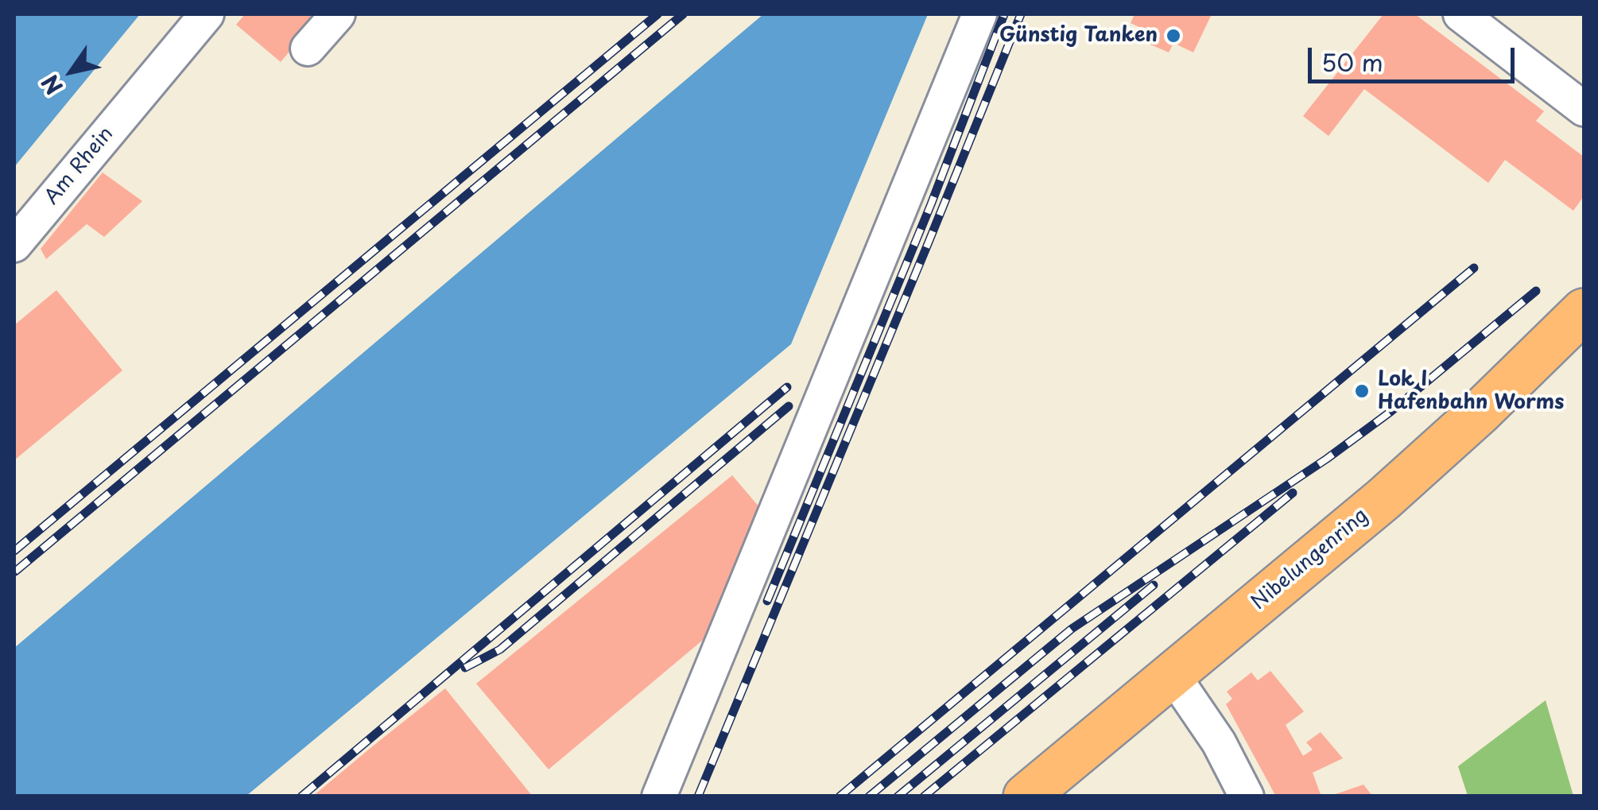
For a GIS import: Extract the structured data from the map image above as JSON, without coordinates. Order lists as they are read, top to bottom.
{
  "streets": {
    "main road": ["Nibelungenring"],
    "street": ["Am Rhein"]
  },
  "places": ["Günstig Tanken", "Lok I Hafenbahn Worms"],
  "scale_bar": "50 m",
  "north": "bottom left"
}
